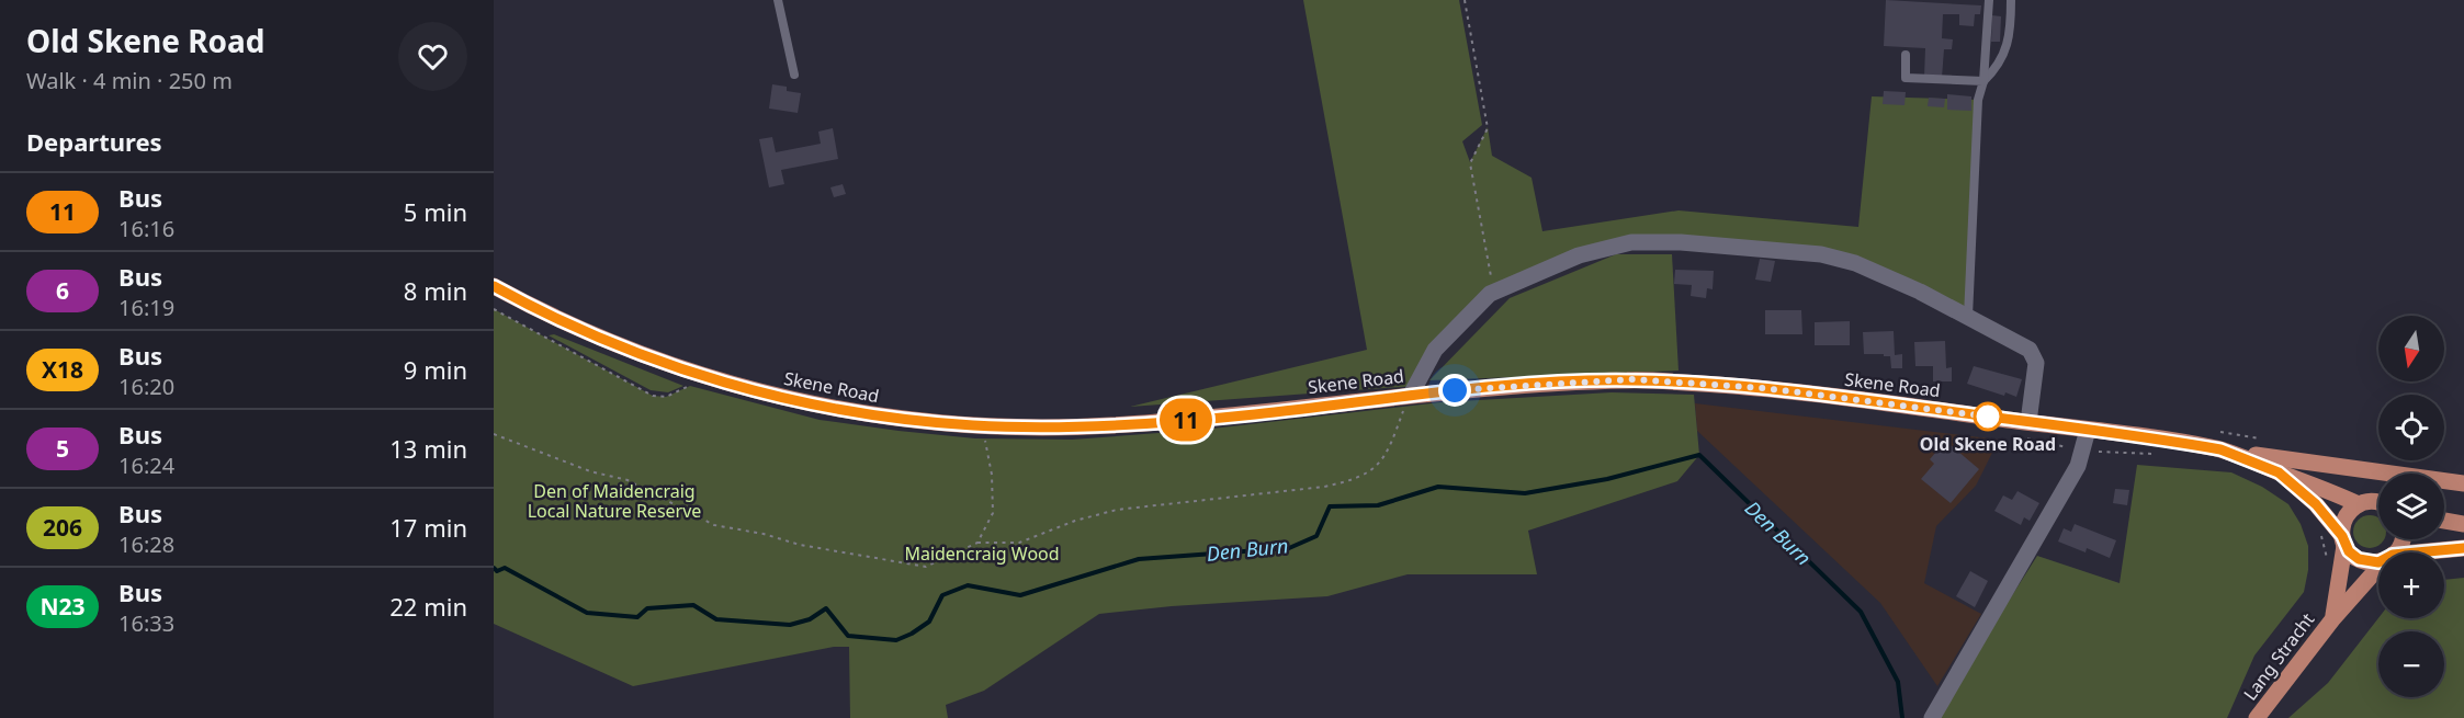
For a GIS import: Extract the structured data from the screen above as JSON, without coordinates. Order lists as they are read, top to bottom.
{
  "streets": {
    "main road": ["Skene Road", "Lang Stracht"]
  },
  "crossings": [
    ["Skene Road", "Lang Stracht"]
  ],
  "water": ["Den Burn"],
  "parks": ["Den of Maidencraig Local Nature Reserve", "Maidencraig Wood"],
  "places": ["Old Skene Road"],
  "lines": ["bus line 11"],
  "north": "bottom",
  "page": {
    "heading": [
      ["Old Skene Road", "Walk · 4 min · 250 m"],
      "Departures"
    ],
    "on_map": "11",
    "list": [
      {
        "mark": "11",
        "name": "Bus",
        "note": "16:16",
        "value": "5 min"
      },
      {
        "mark": "6",
        "name": "Bus",
        "note": "16:19",
        "value": "8 min"
      },
      {
        "mark": "X18",
        "name": "Bus",
        "note": "16:20",
        "value": "9 min"
      },
      {
        "mark": "5",
        "name": "Bus",
        "note": "16:24",
        "value": "13 min"
      },
      {
        "mark": "206",
        "name": "Bus",
        "note": "16:28",
        "value": "17 min"
      },
      {
        "mark": "N23",
        "name": "Bus",
        "note": "16:33",
        "value": "22 min"
      }
    ],
    "map_buttons": ["+", "−"]
  }
}
